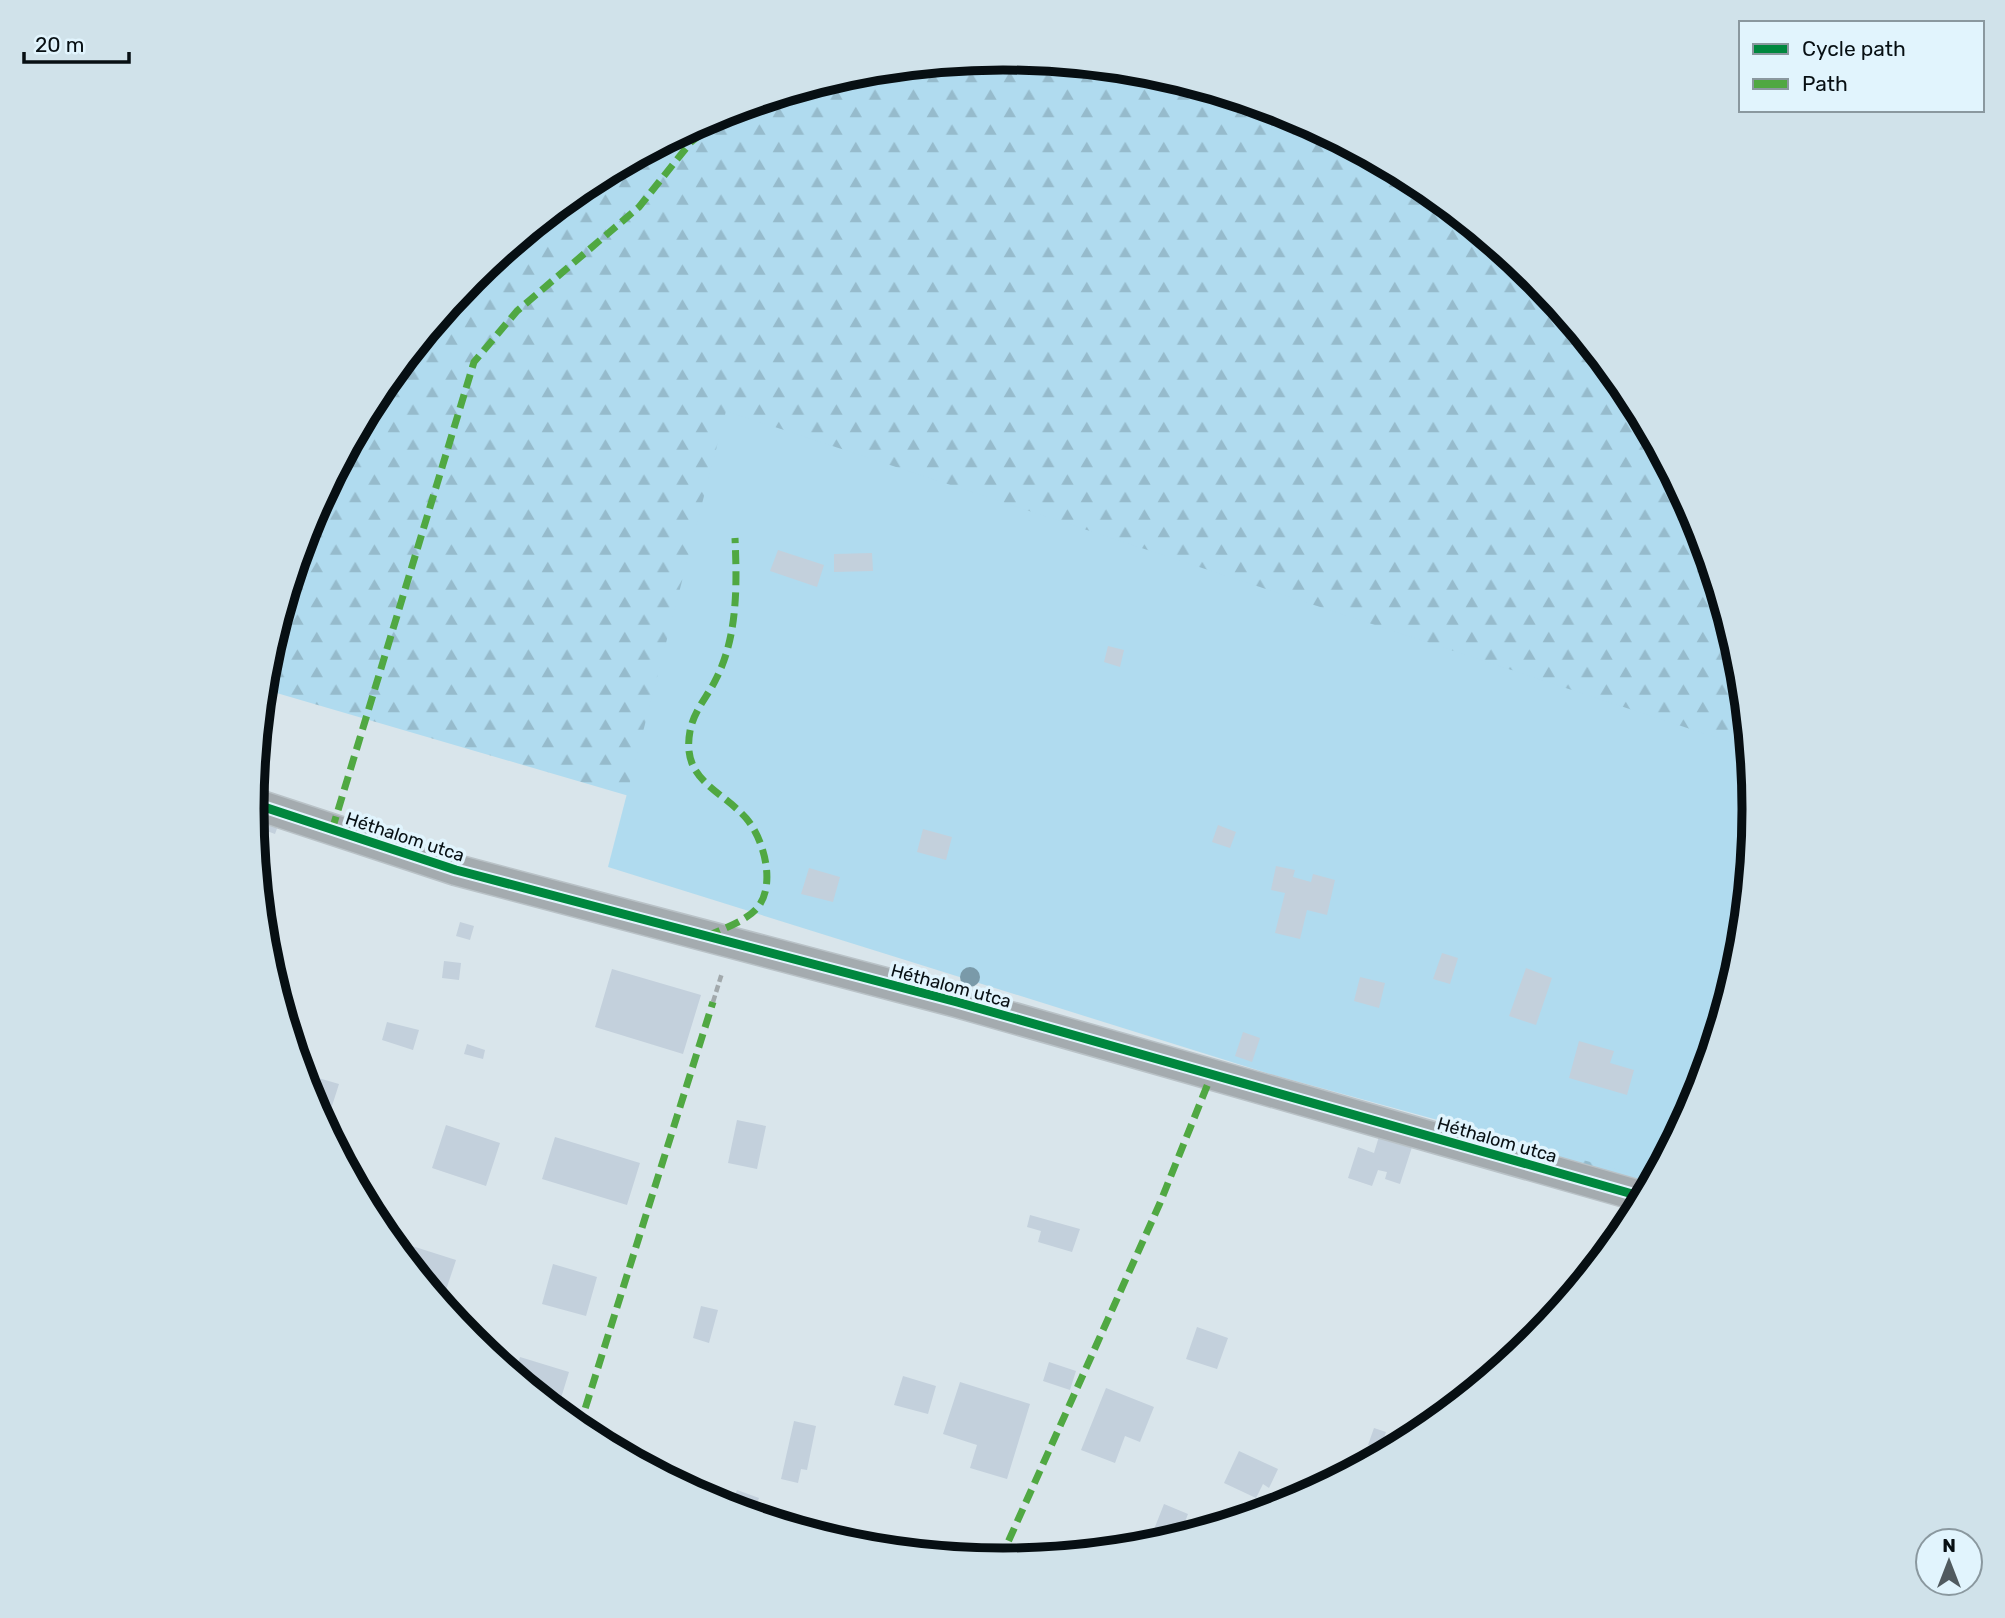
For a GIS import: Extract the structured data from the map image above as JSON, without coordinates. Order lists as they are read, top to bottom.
{
  "streets": {
    "street": ["Héthalom utca"]
  },
  "legend": ["Cycle path", "Path"],
  "scale_bar": "20 m",
  "north": "top"
}
